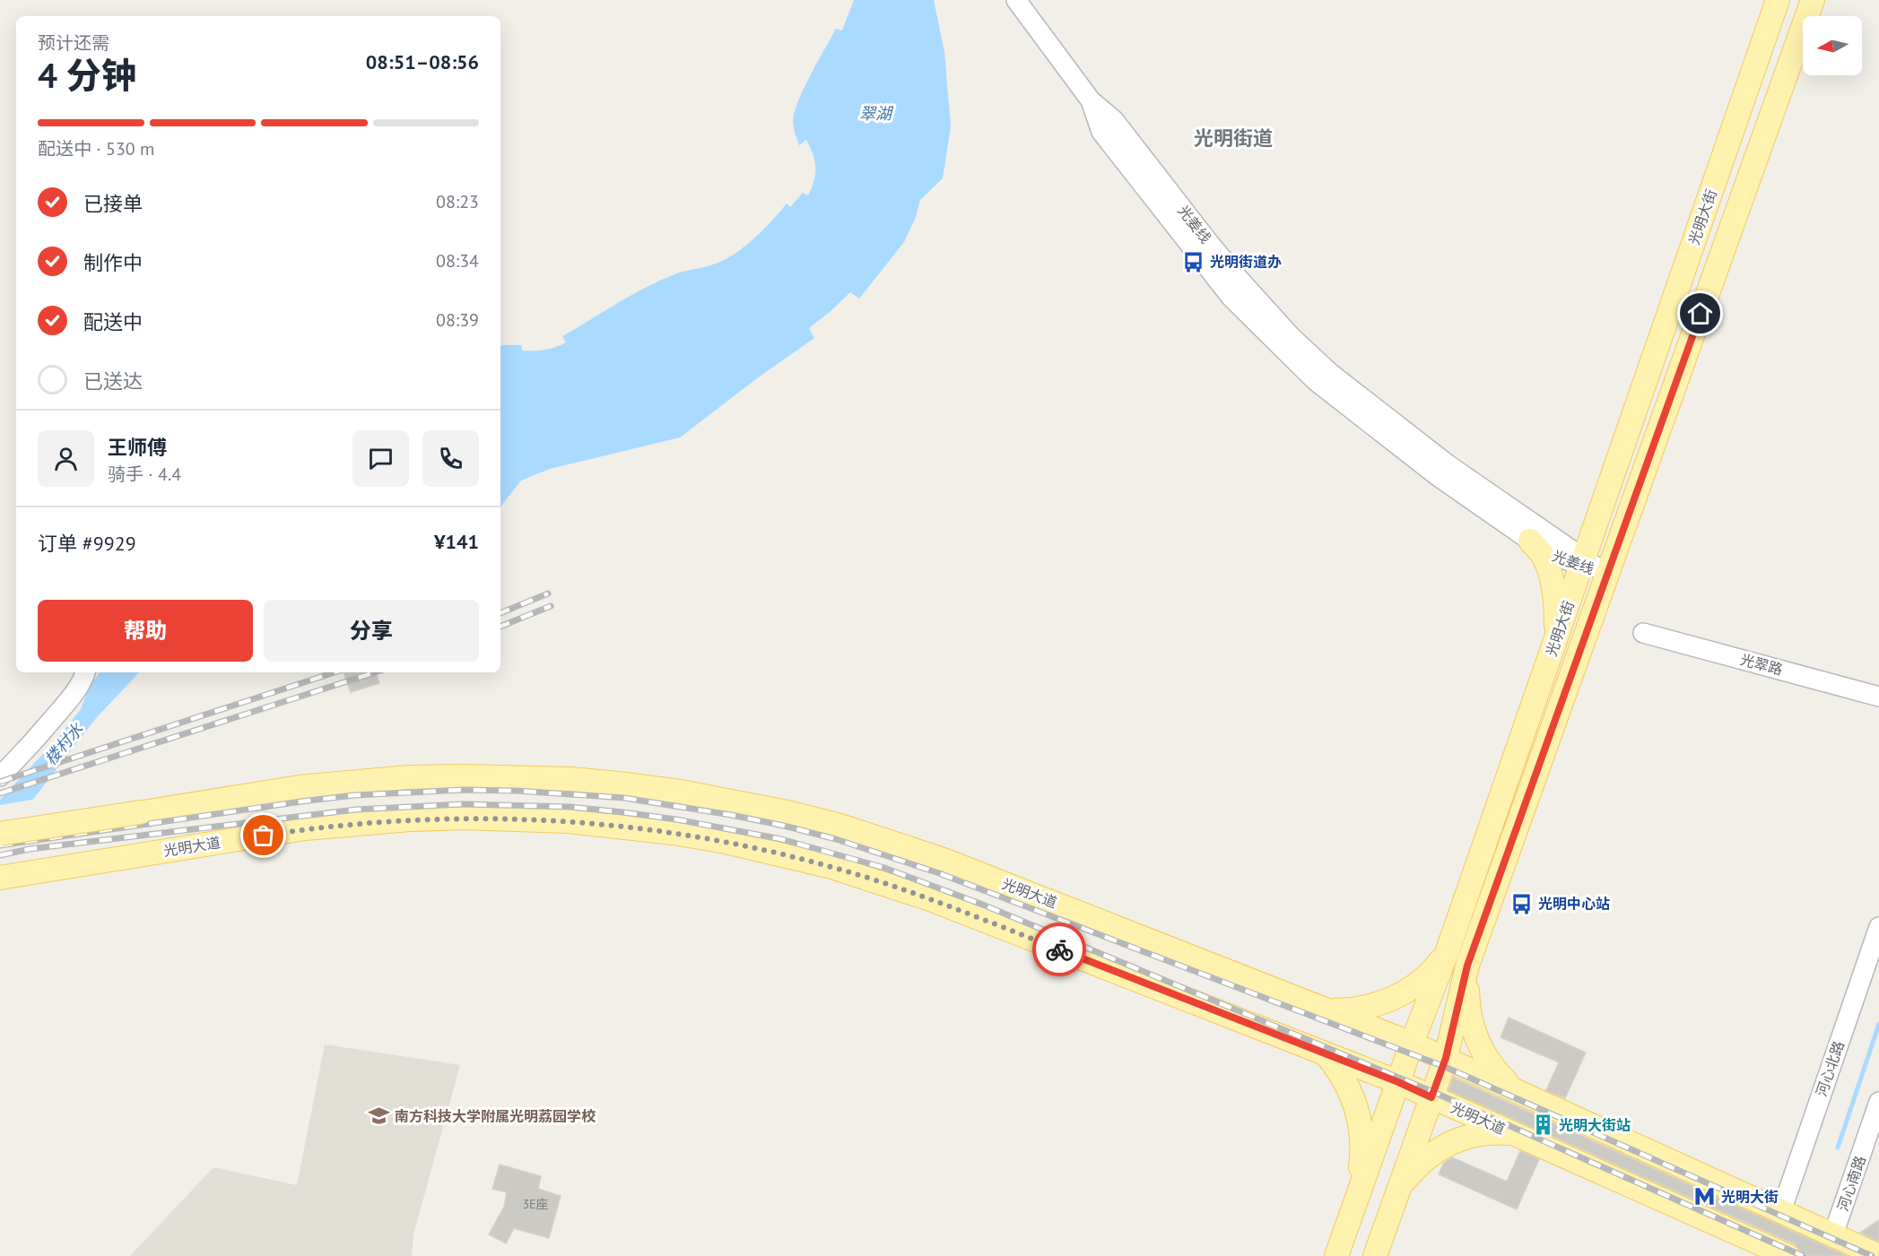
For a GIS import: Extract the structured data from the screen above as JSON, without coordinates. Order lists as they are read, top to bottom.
{
  "streets": {
    "main road": ["光明大街", "光明大道"],
    "street": [
      "光姜线",
      "光翠路",
      "河心北路",
      "河心南路"
    ]
  },
  "crossings": [
    ["光明大街", "光姜线"],
    ["光明大街", "光明大道"],
    ["光明大道", "河心北路"],
    ["光明大道", "河心南路"]
  ],
  "districts": ["光明街道"],
  "water": ["翠湖", "楼村水"],
  "places": {
    "bus stop": ["光明街道办", "光明中心站"],
    "school or university": ["南方科技大学附属光明荔园学校"],
    "building": ["光明大街站"],
    "metro station": ["光明大街"]
  },
  "house_numbers": ["3E座"],
  "north": "left",
  "page": {
    "heading": ["4 分钟", "预计还需", "08:51–08:56"],
    "panel": [
      "王师傅",
      "骑手 · 4.4",
      "订单 #9929",
      "¥141"
    ],
    "bar": "配送中 · 530 m",
    "list": [
      ["已接单", "08:23"],
      ["制作中", "08:34"],
      ["配送中", "08:39"],
      "已送达"
    ],
    "buttons": ["帮助", "分享"]
  }
}
